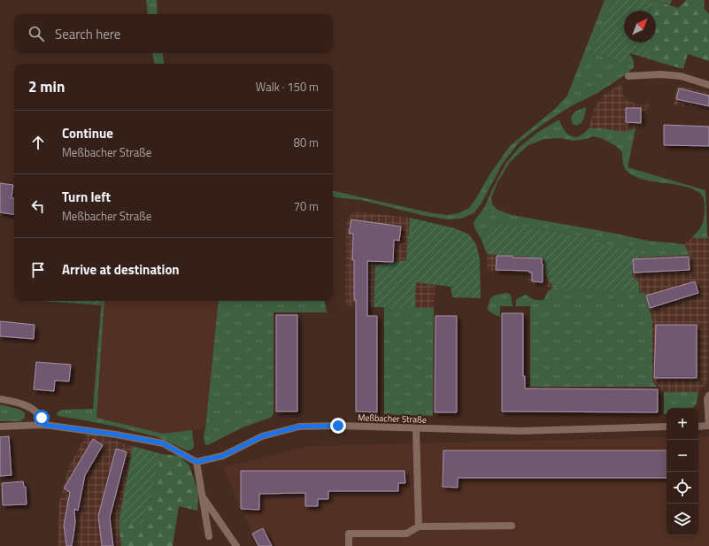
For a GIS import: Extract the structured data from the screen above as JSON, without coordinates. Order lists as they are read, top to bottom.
{
  "streets": {
    "street": ["Meßbacher Straße"]
  },
  "north": "top right",
  "page": {
    "search": "Search here",
    "heading": ["2 min", "Walk · 150 m"],
    "list": [
      ["Continue", "Meßbacher Straße", "80 m"],
      ["Turn left", "Meßbacher Straße", "70 m"],
      "Arrive at destination"
    ],
    "map_buttons": ["+", "−"]
  }
}
